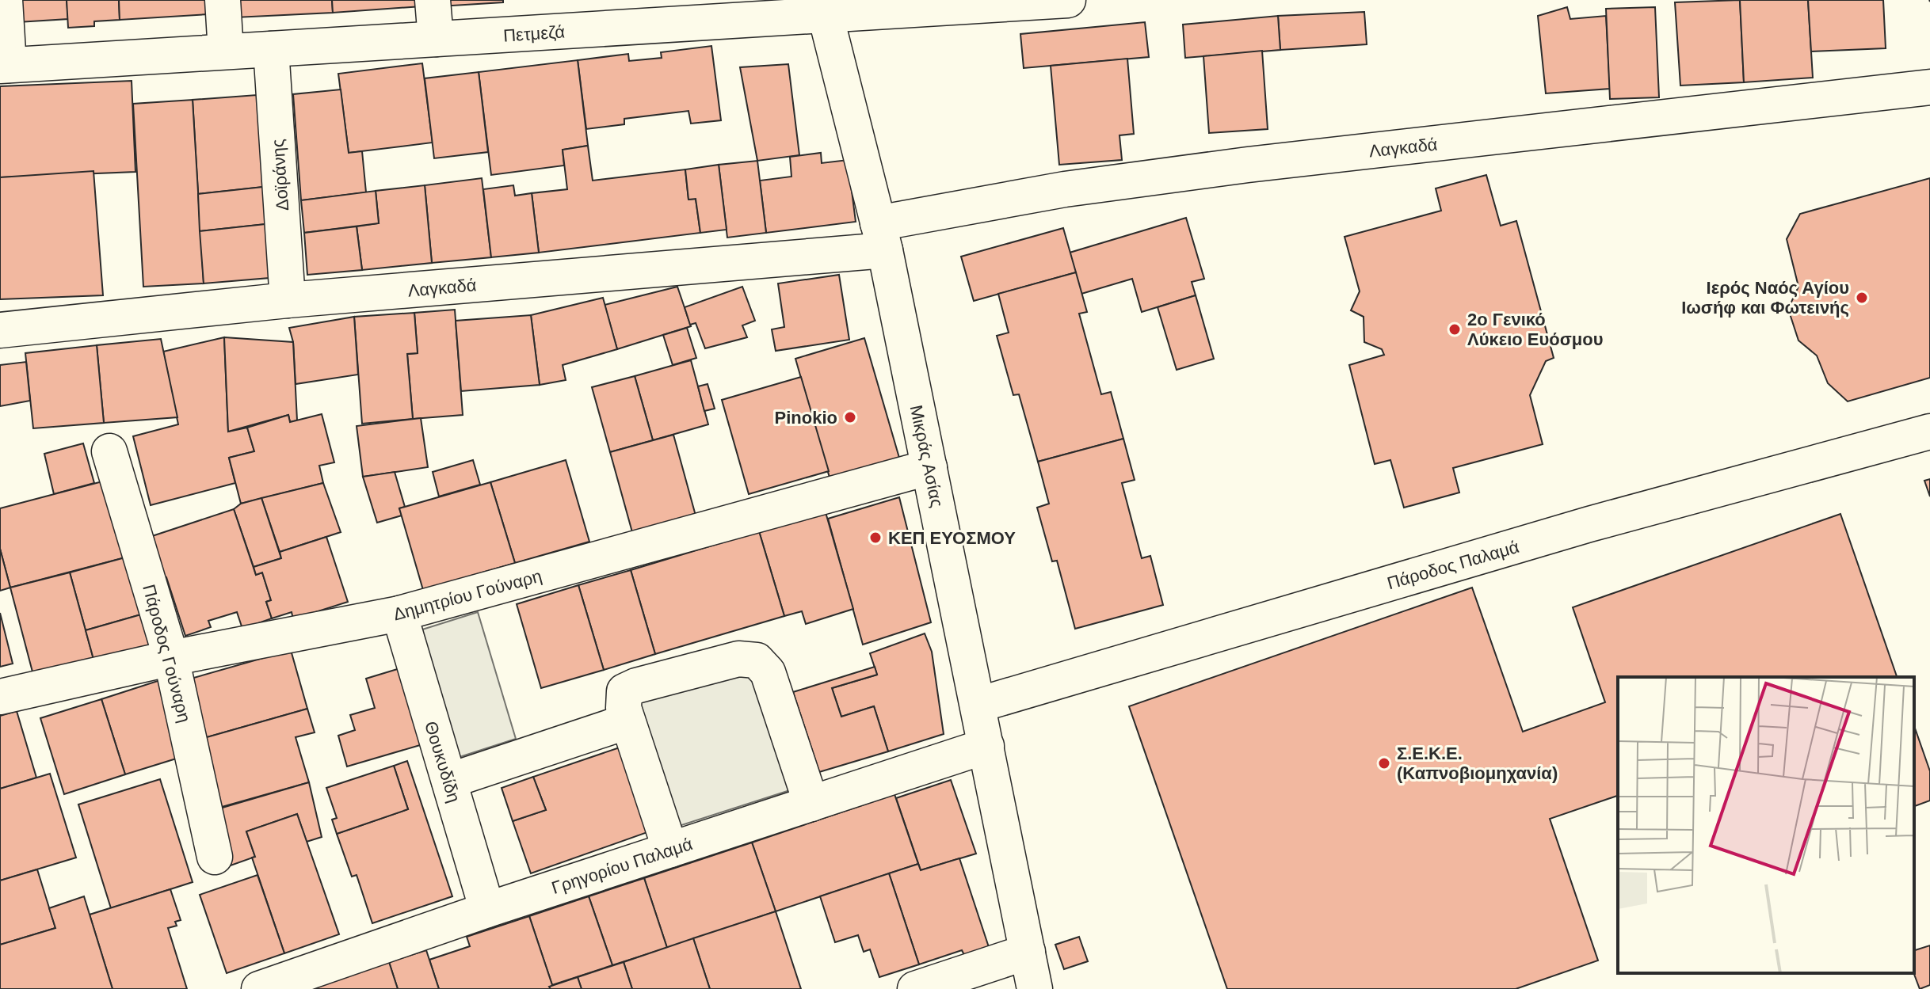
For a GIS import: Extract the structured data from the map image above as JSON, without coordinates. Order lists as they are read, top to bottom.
{
  "streets": {
    "street": [
      "Πετμεζά",
      "Λαγκαδά",
      "Δοϊράνης",
      "Μικράς Ασίας",
      "Πάροδος Παλαμά",
      "Δημητρίου Γούναρη",
      "Πάροδος Γούναρη",
      "Θουκυδίδη",
      "Γρηγορίου Παλαμά"
    ]
  },
  "crossings": [
    ["Πετμεζά", "Δοϊράνης"],
    ["Πετμεζά", "Μικράς Ασίας"],
    ["Λαγκαδά", "Δοϊράνης"],
    ["Λαγκαδά", "Μικράς Ασίας"],
    ["Μικράς Ασίας", "Πάροδος Παλαμά"],
    ["Μικράς Ασίας", "Δημητρίου Γούναρη"],
    ["Μικράς Ασίας", "Γρηγορίου Παλαμά"],
    ["Δημητρίου Γούναρη", "Πάροδος Γούναρη"],
    ["Δημητρίου Γούναρη", "Θουκυδίδη"],
    ["Θουκυδίδη", "Γρηγορίου Παλαμά"]
  ],
  "places": [
    "Ιερός Ναός Αγίου Ιωσήφ και Φωτεινής",
    "2ο Γενικό Λύκειο Ευόσμου",
    "Pinokio",
    "ΚΕΠ ΕΥΟΣΜΟΥ",
    "Σ.Ε.Κ.Ε. (Καπνοβιομηχανία)"
  ]
}
